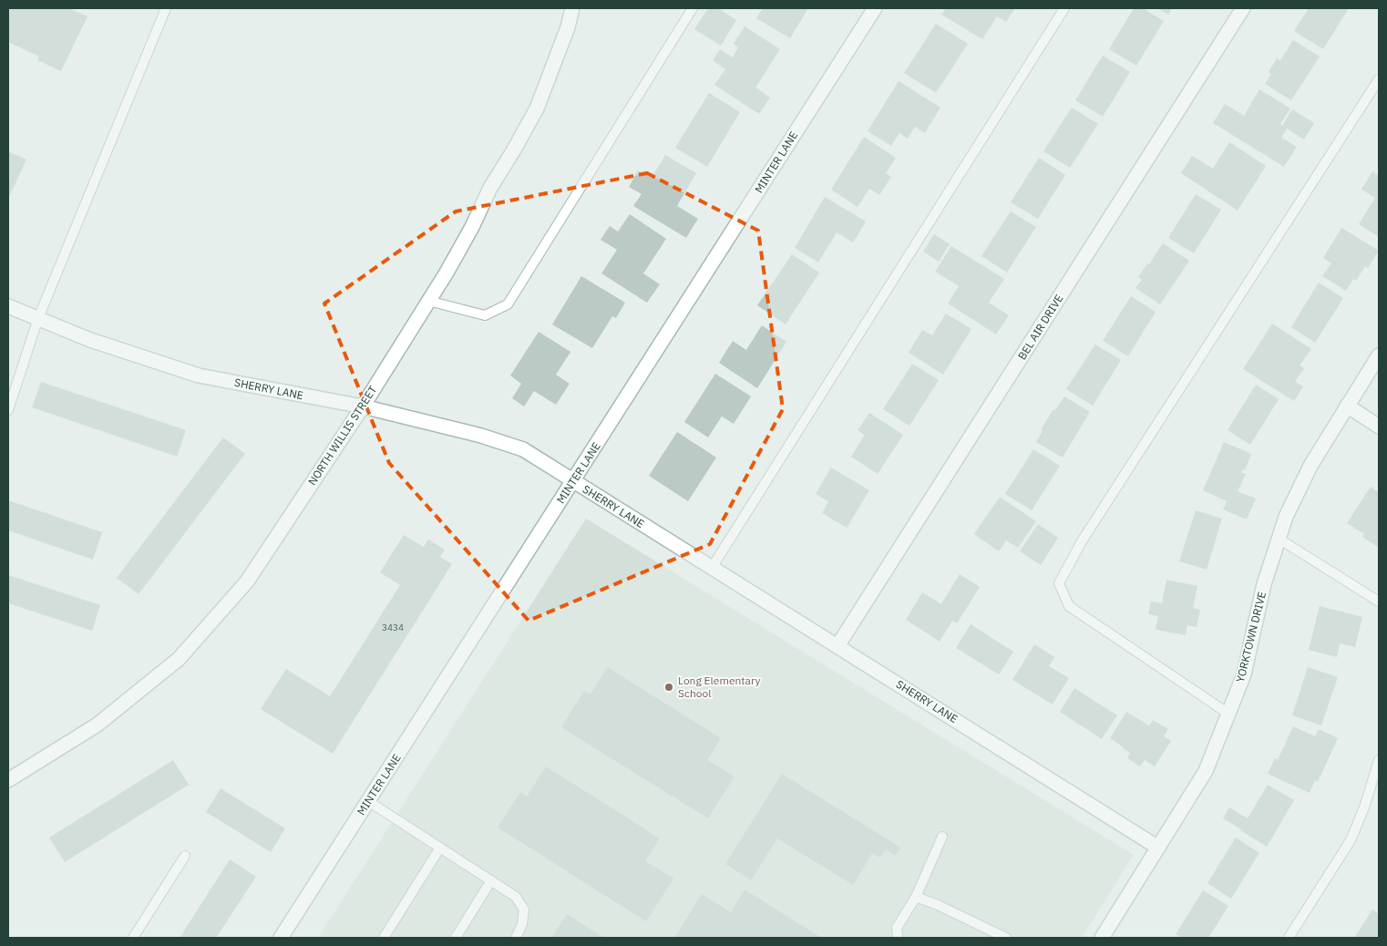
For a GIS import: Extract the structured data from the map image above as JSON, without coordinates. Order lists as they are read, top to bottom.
{
  "streets": {
    "street": [
      "MINTER LANE",
      "BEL AIR DRIVE",
      "SHERRY LANE",
      "NORTH WILLIS STREET",
      "YORKTOWN DRIVE"
    ]
  },
  "crossings": [
    ["MINTER LANE", "SHERRY LANE"],
    ["BEL AIR DRIVE", "SHERRY LANE"],
    ["SHERRY LANE", "NORTH WILLIS STREET"],
    ["SHERRY LANE", "YORKTOWN DRIVE"]
  ],
  "places": ["Long Elementary School"],
  "house_numbers": ["3434"]
}
